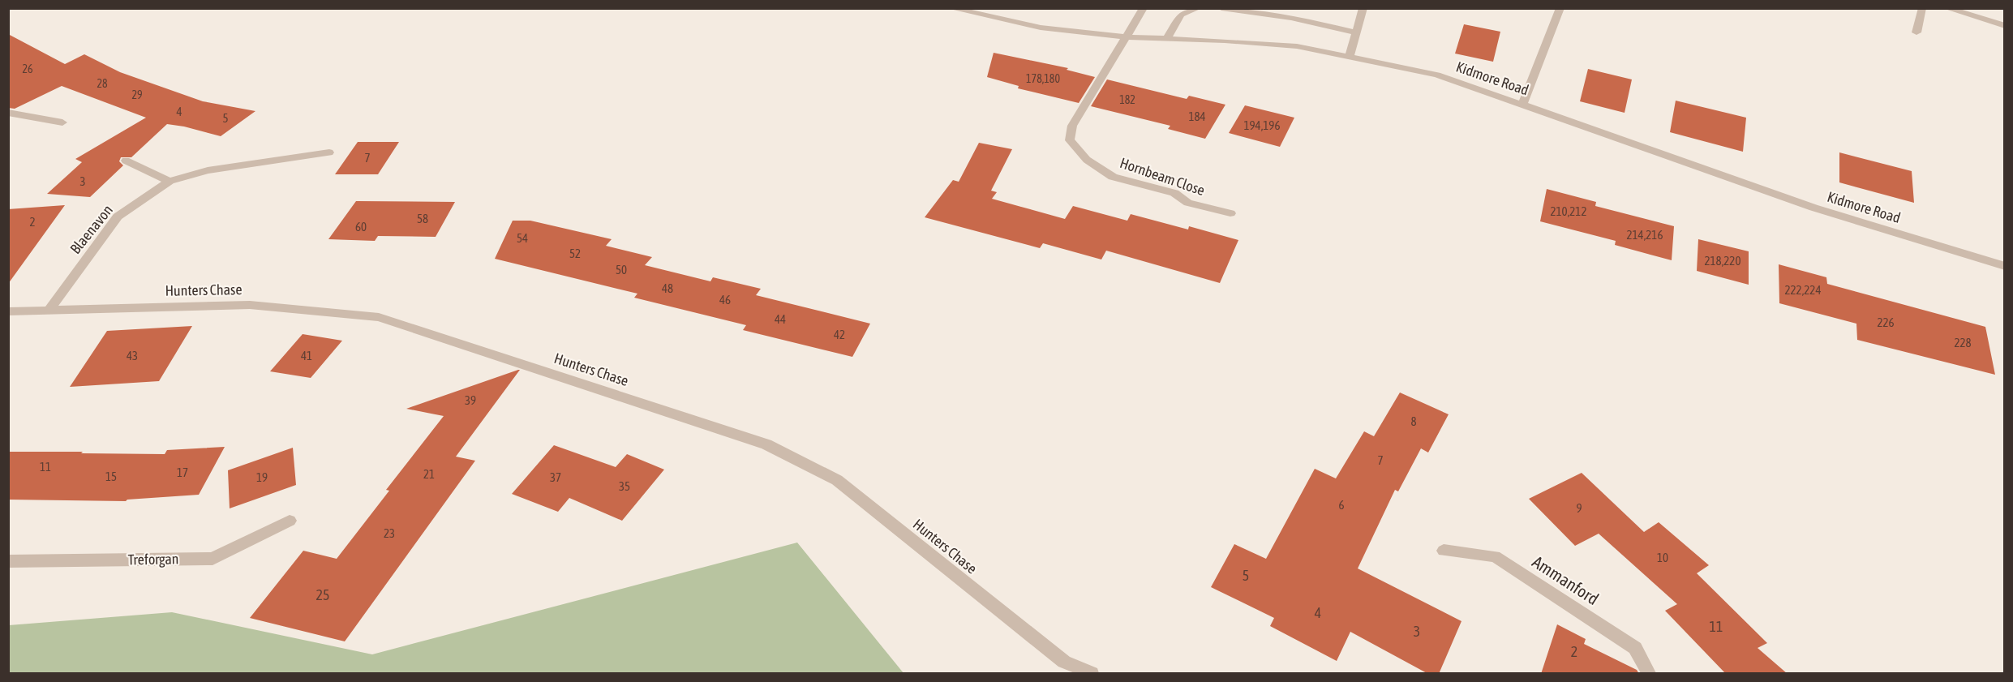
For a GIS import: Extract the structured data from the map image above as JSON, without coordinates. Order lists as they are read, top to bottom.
{
  "streets": {
    "street": [
      "Kidmore Road",
      "Hornbeam Close",
      "Blaenavon",
      "Hunters Chase",
      "Treforgan",
      "Ammanford"
    ]
  },
  "crossings": [
    ["Kidmore Road", "Hornbeam Close"],
    ["Blaenavon", "Hunters Chase"]
  ],
  "house_numbers": [
    "26",
    "178,180",
    "28",
    "29",
    "182",
    "4",
    "184",
    "5",
    "194,196",
    "7",
    "3",
    "210,212",
    "58",
    "2",
    "60",
    "214,216",
    "54",
    "52",
    "218,220",
    "50",
    "48",
    "222,224",
    "46",
    "44",
    "226",
    "42",
    "228",
    "43",
    "41",
    "39",
    "8",
    "7",
    "11",
    "17",
    "21",
    "15",
    "19",
    "37",
    "35",
    "6",
    "9",
    "23",
    "10",
    "5",
    "25",
    "4",
    "11",
    "3",
    "2"
  ]
}
